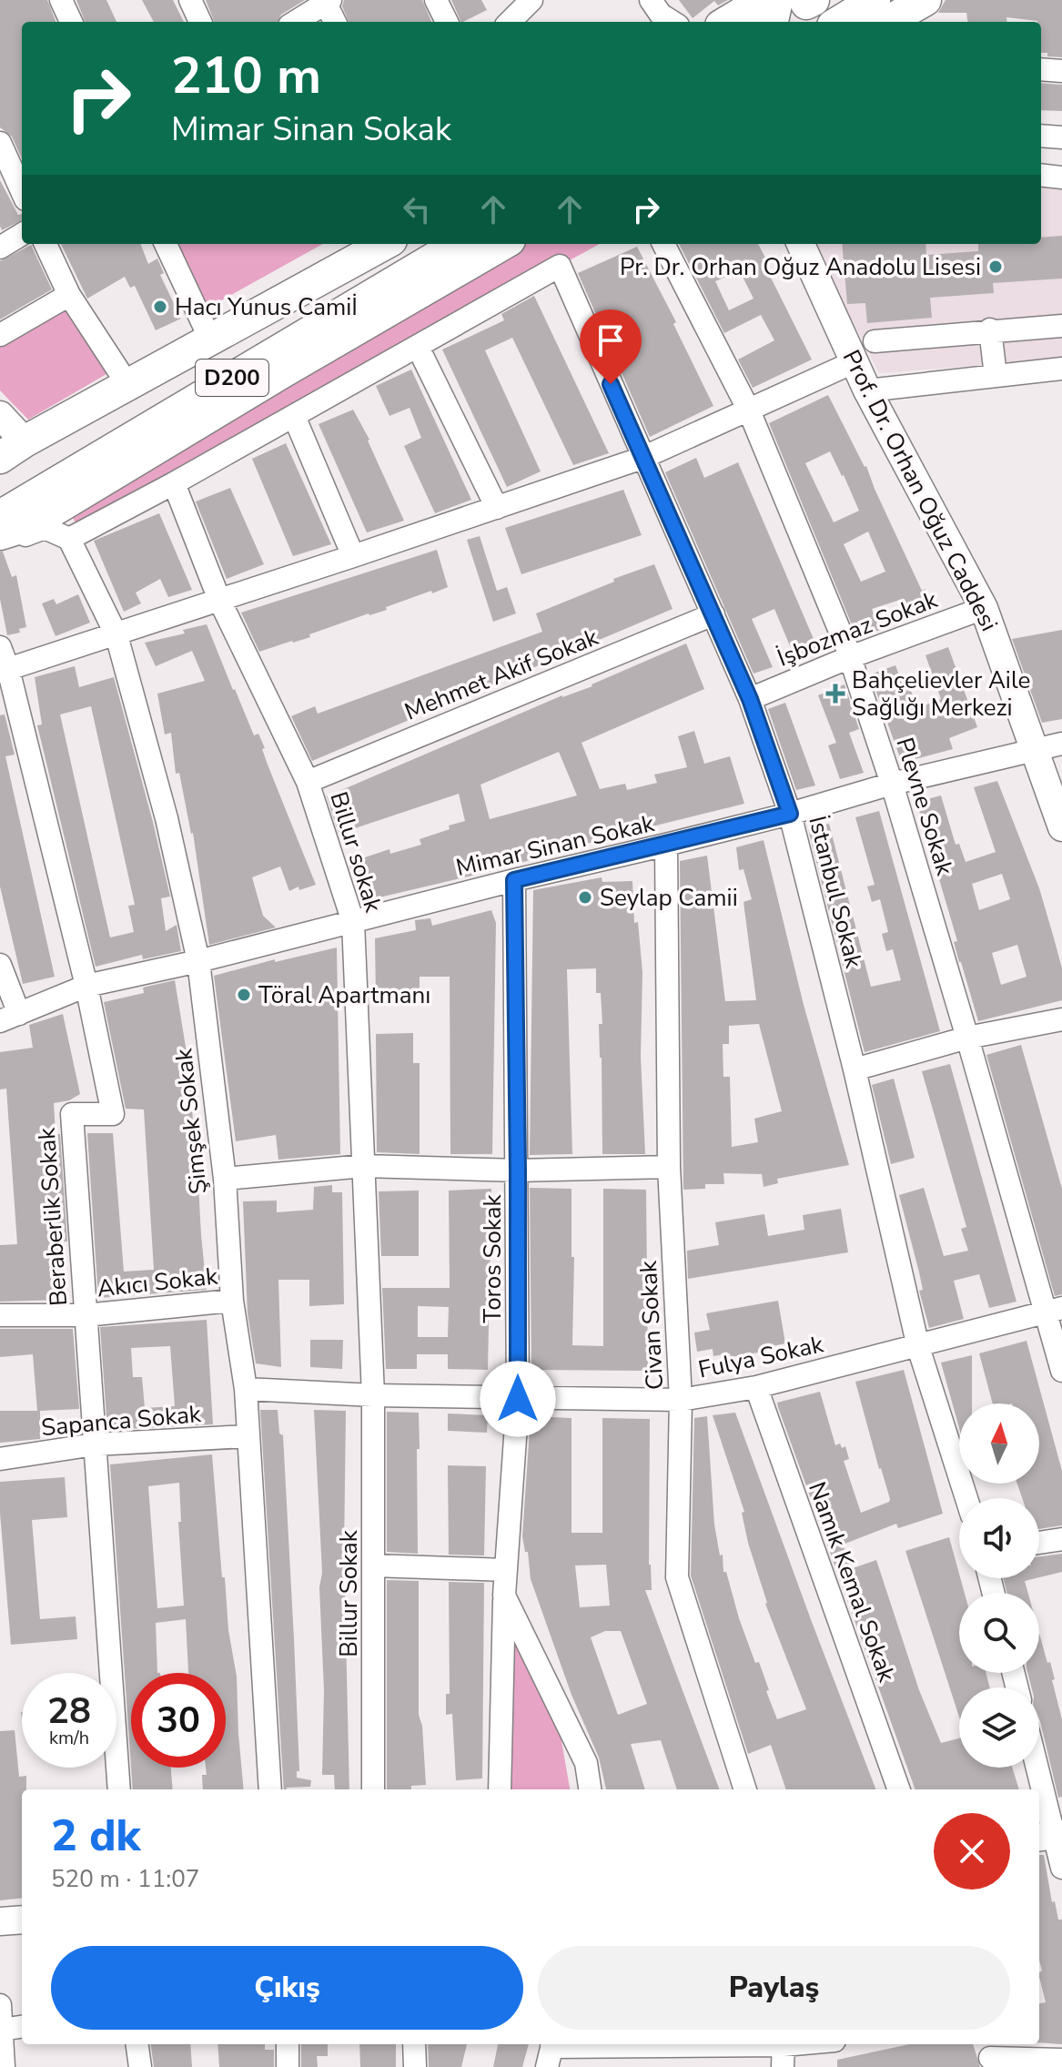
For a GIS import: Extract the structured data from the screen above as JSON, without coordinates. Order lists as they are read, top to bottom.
{
  "streets": {
    "highway": ["D200"],
    "main road": ["Prof. Dr. Orhan Oğuz Caddesi"],
    "street": [
      "İşbozmaz Sokak",
      "Mehmet Akif Sokak",
      "Plevne Sokak",
      "Mimar Sinan Sokak",
      "Billur sokak",
      "İstanbul Sokak",
      "Şimşek Sokak",
      "Beraberlik Sokak",
      "Toros Sokak",
      "Akıcı Sokak",
      "Civan Sokak",
      "Fulya Sokak",
      "Sapanca Sokak",
      "Namık Kemal Sokak",
      "Billur Sokak"
    ]
  },
  "crossings": [
    ["Prof. Dr. Orhan Oğuz Caddesi", "İşbozmaz Sokak"],
    ["Prof. Dr. Orhan Oğuz Caddesi", "Mimar Sinan Sokak"],
    ["İşbozmaz Sokak", "Plevne Sokak"],
    ["İşbozmaz Sokak", "İstanbul Sokak"],
    ["Mehmet Akif Sokak", "Billur sokak"],
    ["Mehmet Akif Sokak", "İstanbul Sokak"],
    ["Plevne Sokak", "Mimar Sinan Sokak"],
    ["Plevne Sokak", "Fulya Sokak"],
    ["Mimar Sinan Sokak", "Billur sokak"],
    ["Mimar Sinan Sokak", "İstanbul Sokak"],
    ["Mimar Sinan Sokak", "Şimşek Sokak"],
    ["Mimar Sinan Sokak", "Beraberlik Sokak"],
    ["Mimar Sinan Sokak", "Toros Sokak"],
    ["Mimar Sinan Sokak", "Civan Sokak"],
    ["Billur sokak", "Fulya Sokak"],
    ["Billur sokak", "Billur Sokak"],
    ["İstanbul Sokak", "Fulya Sokak"],
    ["Şimşek Sokak", "Akıcı Sokak"],
    ["Şimşek Sokak", "Fulya Sokak"],
    ["Şimşek Sokak", "Sapanca Sokak"],
    ["Beraberlik Sokak", "Akıcı Sokak"],
    ["Beraberlik Sokak", "Sapanca Sokak"],
    ["Toros Sokak", "Fulya Sokak"],
    ["Civan Sokak", "Fulya Sokak"],
    ["Fulya Sokak", "Namık Kemal Sokak"],
    ["Fulya Sokak", "Billur Sokak"]
  ],
  "places": {
    "other": [
      "Pr. Dr. Orhan Oğuz Anadolu Lisesi",
      "Hacı Yunus Camiİ",
      "Seylap Camii",
      "Töral Apartmanı"
    ],
    "health": ["Bahçelievler Aile Sağlığı Merkezi"]
  },
  "north": "top",
  "page": {
    "turn": ["210 m", "Mimar Sinan Sokak"],
    "speed": "28 km/h",
    "limit": "30",
    "heading": ["2 dk", "520 m · 11:07"],
    "buttons": ["Çıkış", "Paylaş"]
  }
}
